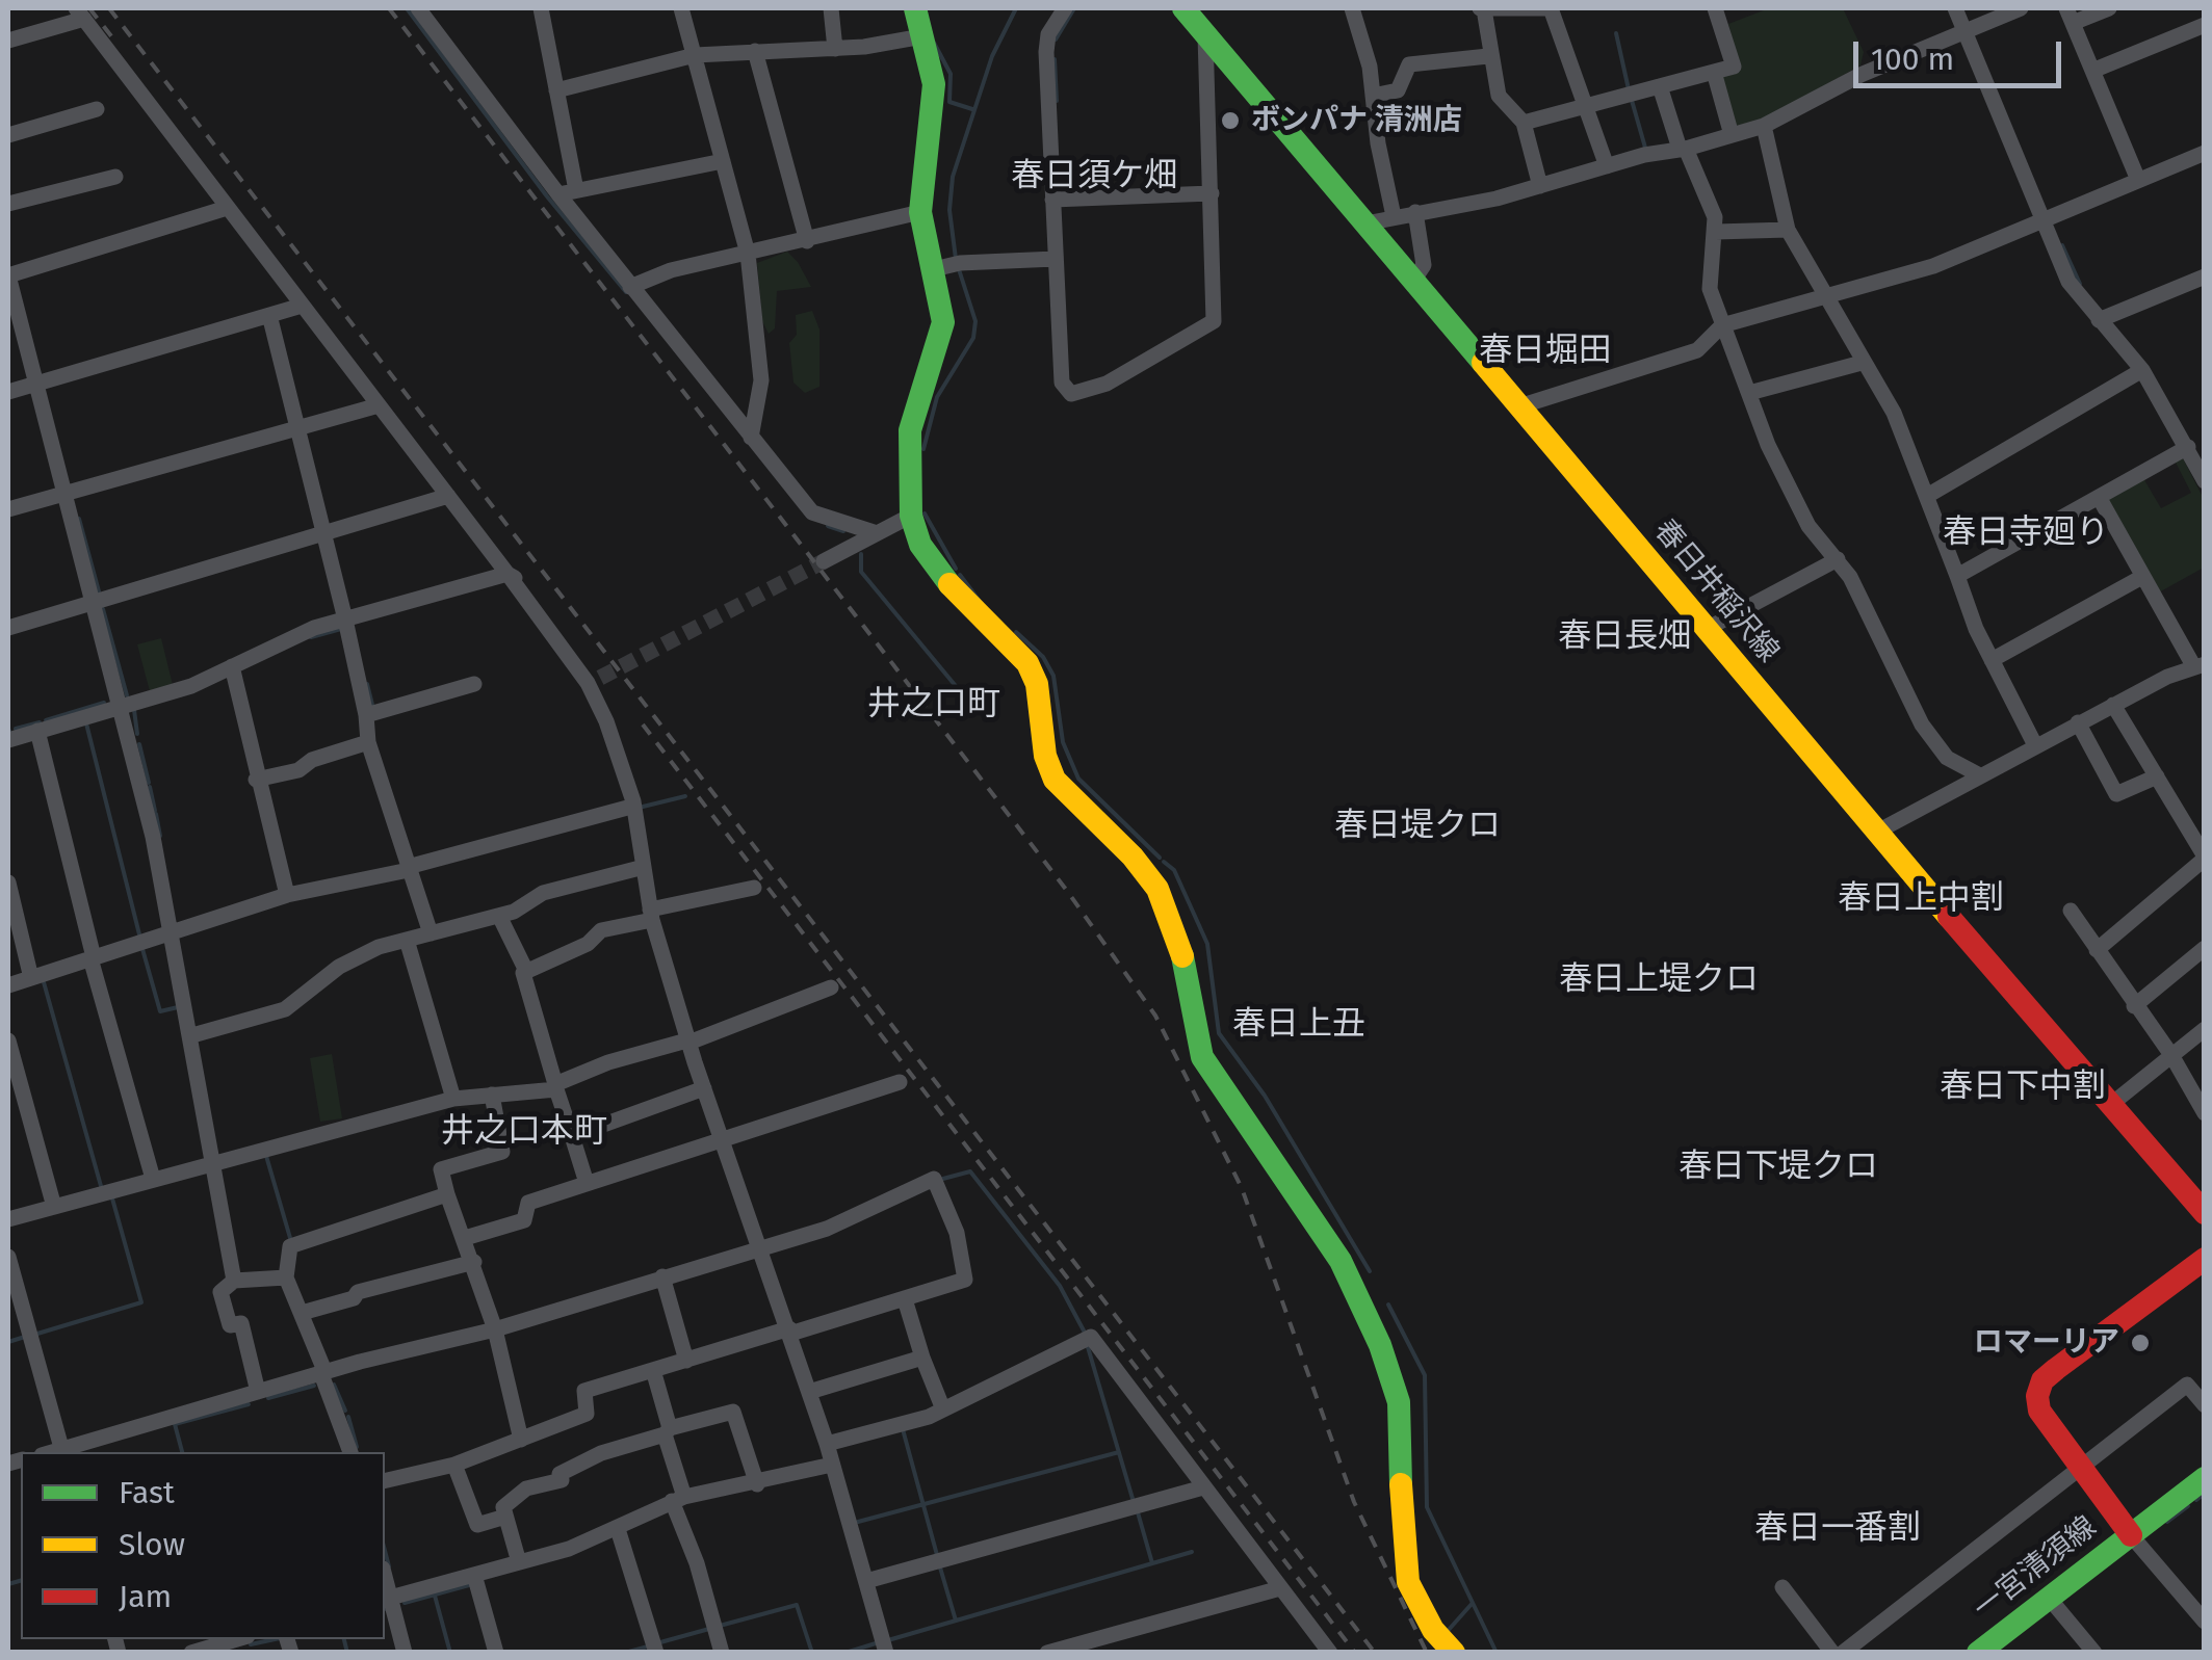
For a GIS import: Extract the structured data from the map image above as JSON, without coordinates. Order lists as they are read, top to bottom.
{
  "streets": {
    "main road": ["春日井稲沢線", "一宮清須線"]
  },
  "districts": [
    "春日須ケ畑",
    "春日堀田",
    "春日寺廻り",
    "春日長畑",
    "井之口町",
    "春日堤クロ",
    "春日上中割",
    "春日上堤クロ",
    "春日上丑",
    "春日下中割",
    "井之口本町",
    "春日下堤クロ",
    "春日一番割"
  ],
  "places": ["ボンパナ 清洲店", "ロマーリア"],
  "legend": ["Fast", "Slow", "Jam"],
  "scale_bar": "100 m"
}
